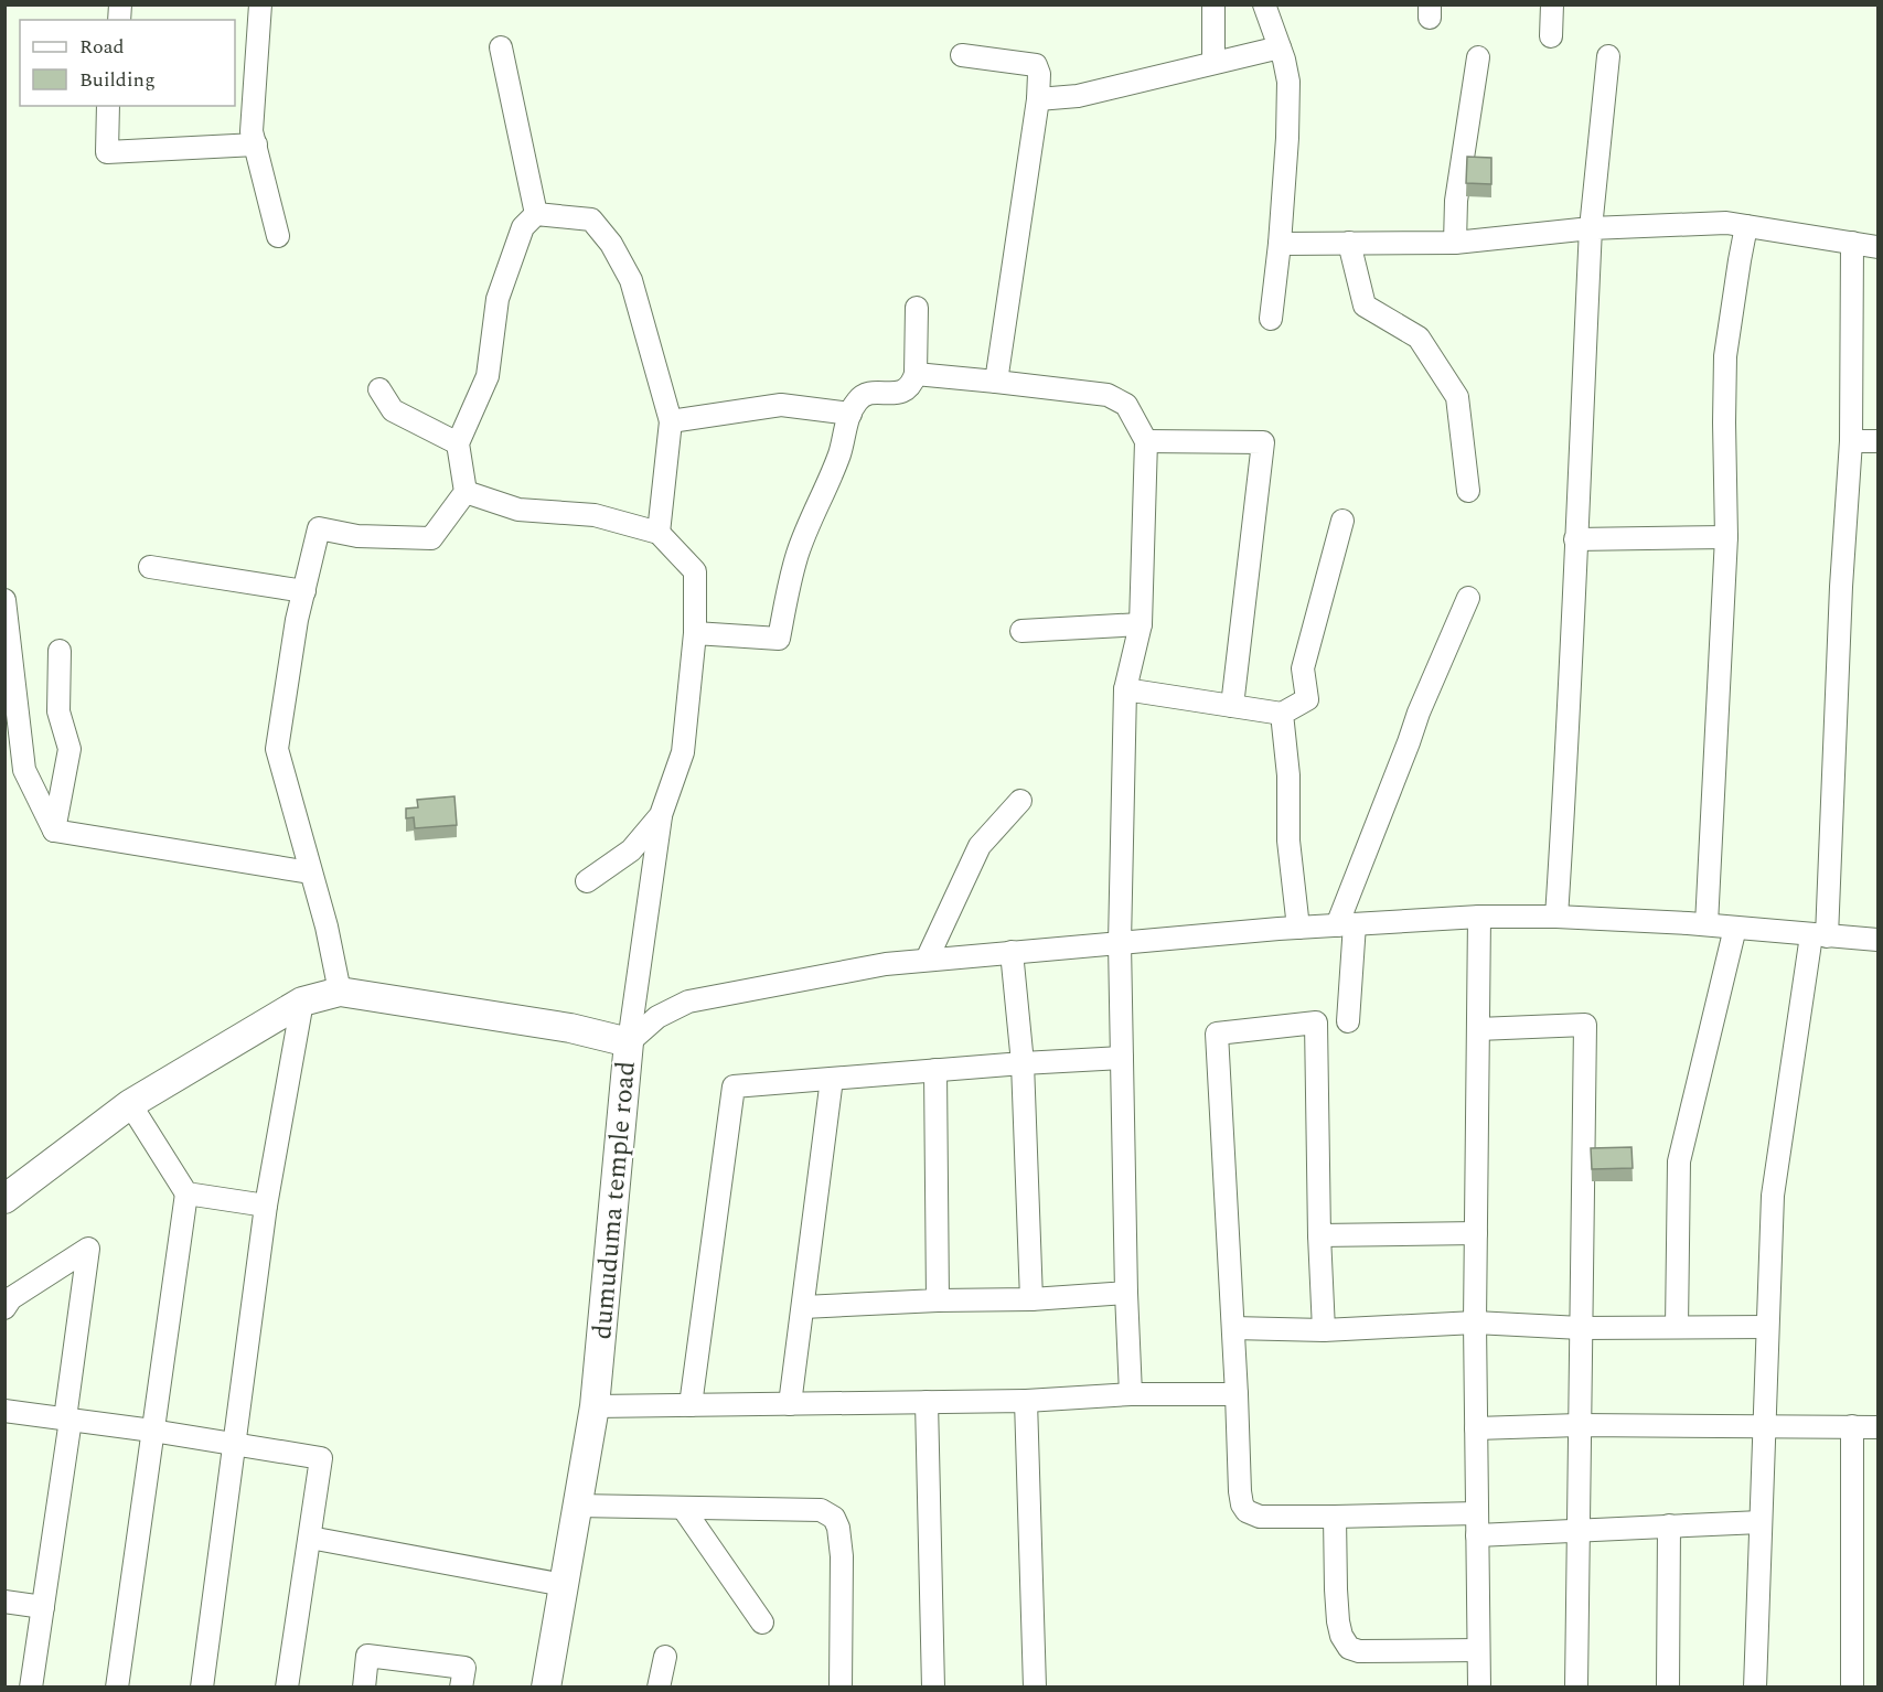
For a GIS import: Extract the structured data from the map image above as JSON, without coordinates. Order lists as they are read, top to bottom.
{
  "streets": {
    "street": ["dumuduma temple road"]
  },
  "legend": ["Road", "Building"]
}
